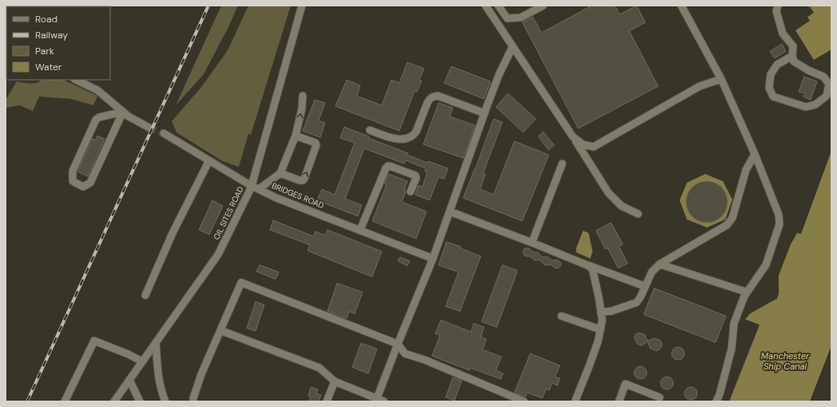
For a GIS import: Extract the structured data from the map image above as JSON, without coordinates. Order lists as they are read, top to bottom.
{
  "streets": {
    "street": ["BRIDGES ROAD", "OIL SITES ROAD"]
  },
  "crossings": [
    ["BRIDGES ROAD", "OIL SITES ROAD"]
  ],
  "water": ["Manchester Ship Canal"],
  "legend": [
    "Road",
    "Railway",
    "Park",
    "Water"
  ]
}
